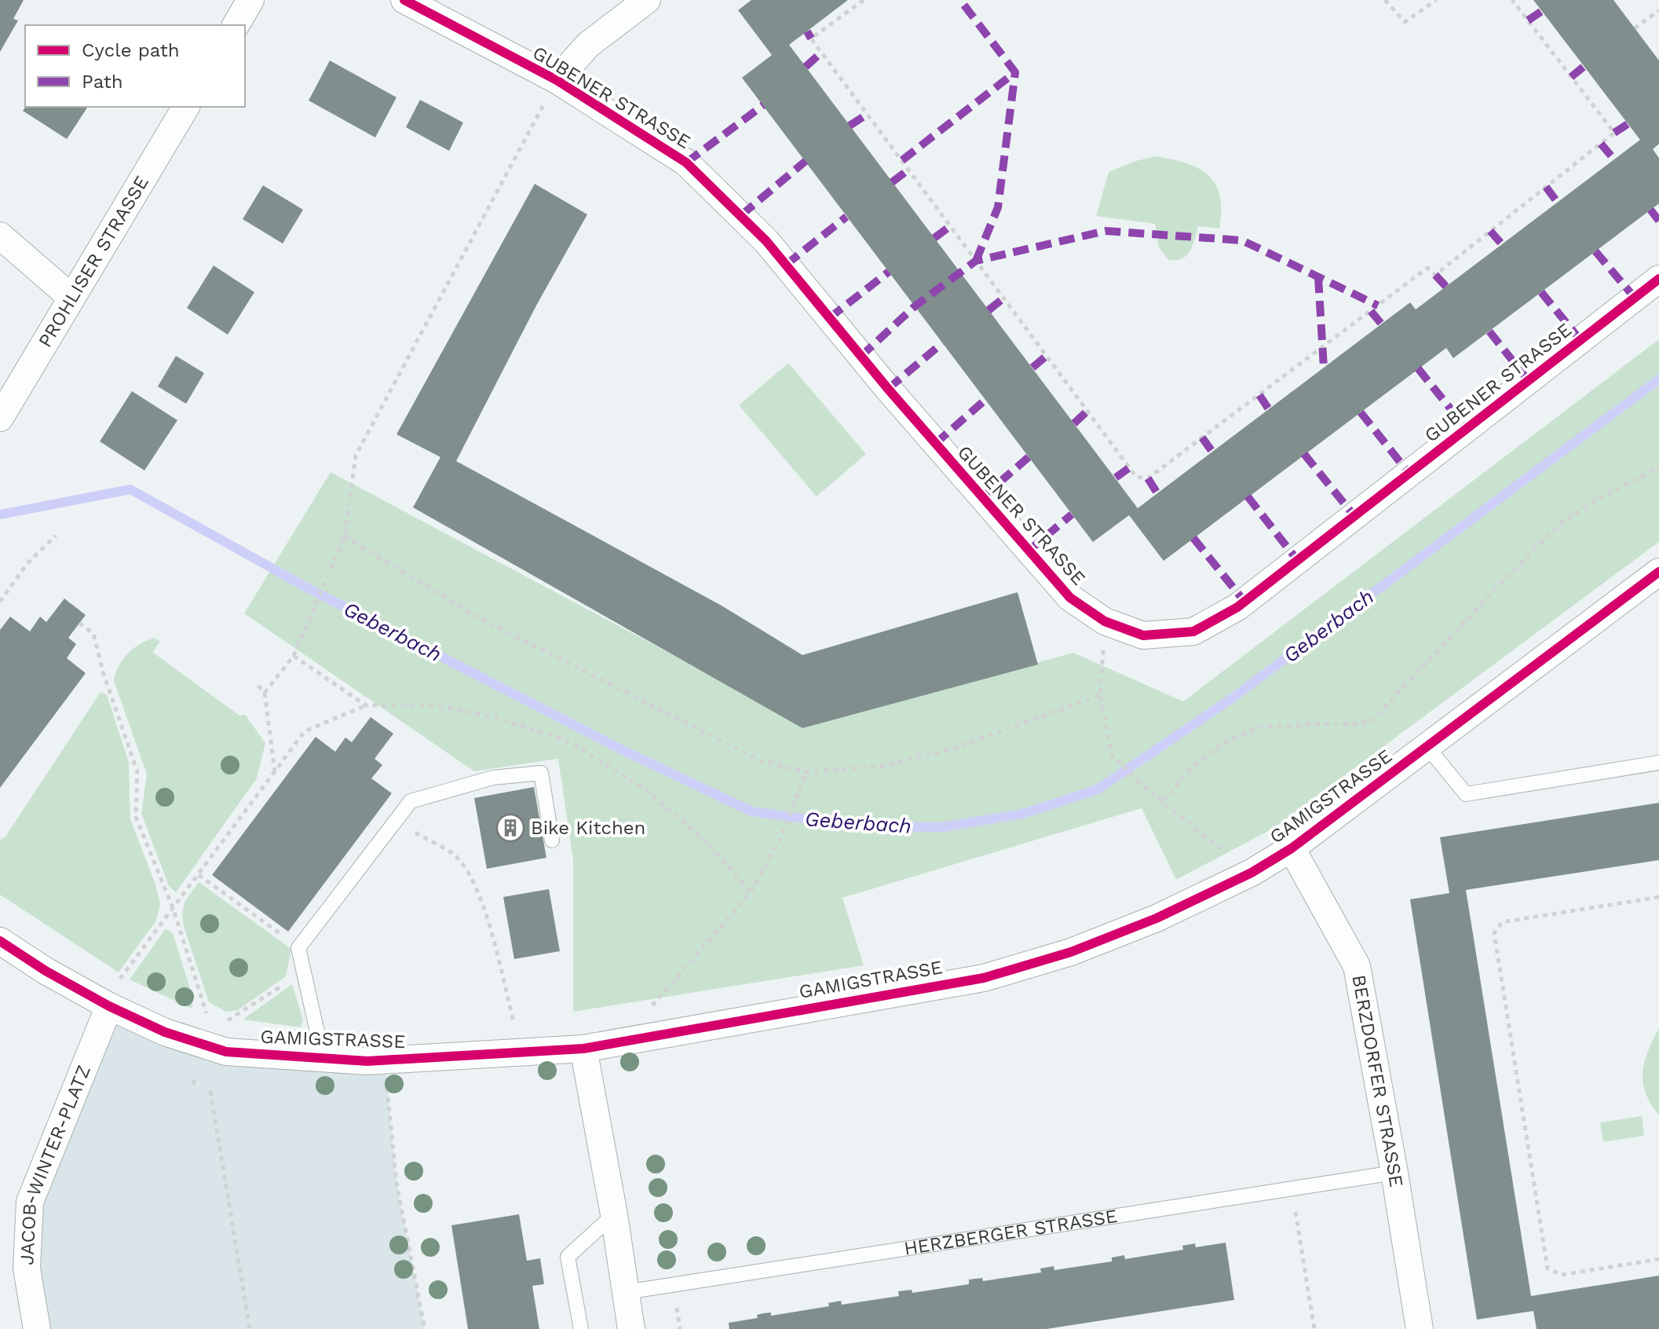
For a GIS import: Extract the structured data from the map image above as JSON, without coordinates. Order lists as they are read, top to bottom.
{
  "streets": {
    "street": [
      "GUBENER STRASSE",
      "PROHLISER STRASSE",
      "GAMIGSTRASSE",
      "BERZDORFER STRASSE",
      "JACOB-WINTER-PLATZ"
    ],
    "lane": ["HERZBERGER STRASSE"]
  },
  "crossings": [
    ["GAMIGSTRASSE", "BERZDORFER STRASSE"],
    ["GAMIGSTRASSE", "JACOB-WINTER-PLATZ"],
    ["BERZDORFER STRASSE", "HERZBERGER STRASSE"]
  ],
  "water": ["Geberbach"],
  "places": {
    "building": ["Bike Kitchen"]
  },
  "legend": ["Cycle path", "Path"]
}
